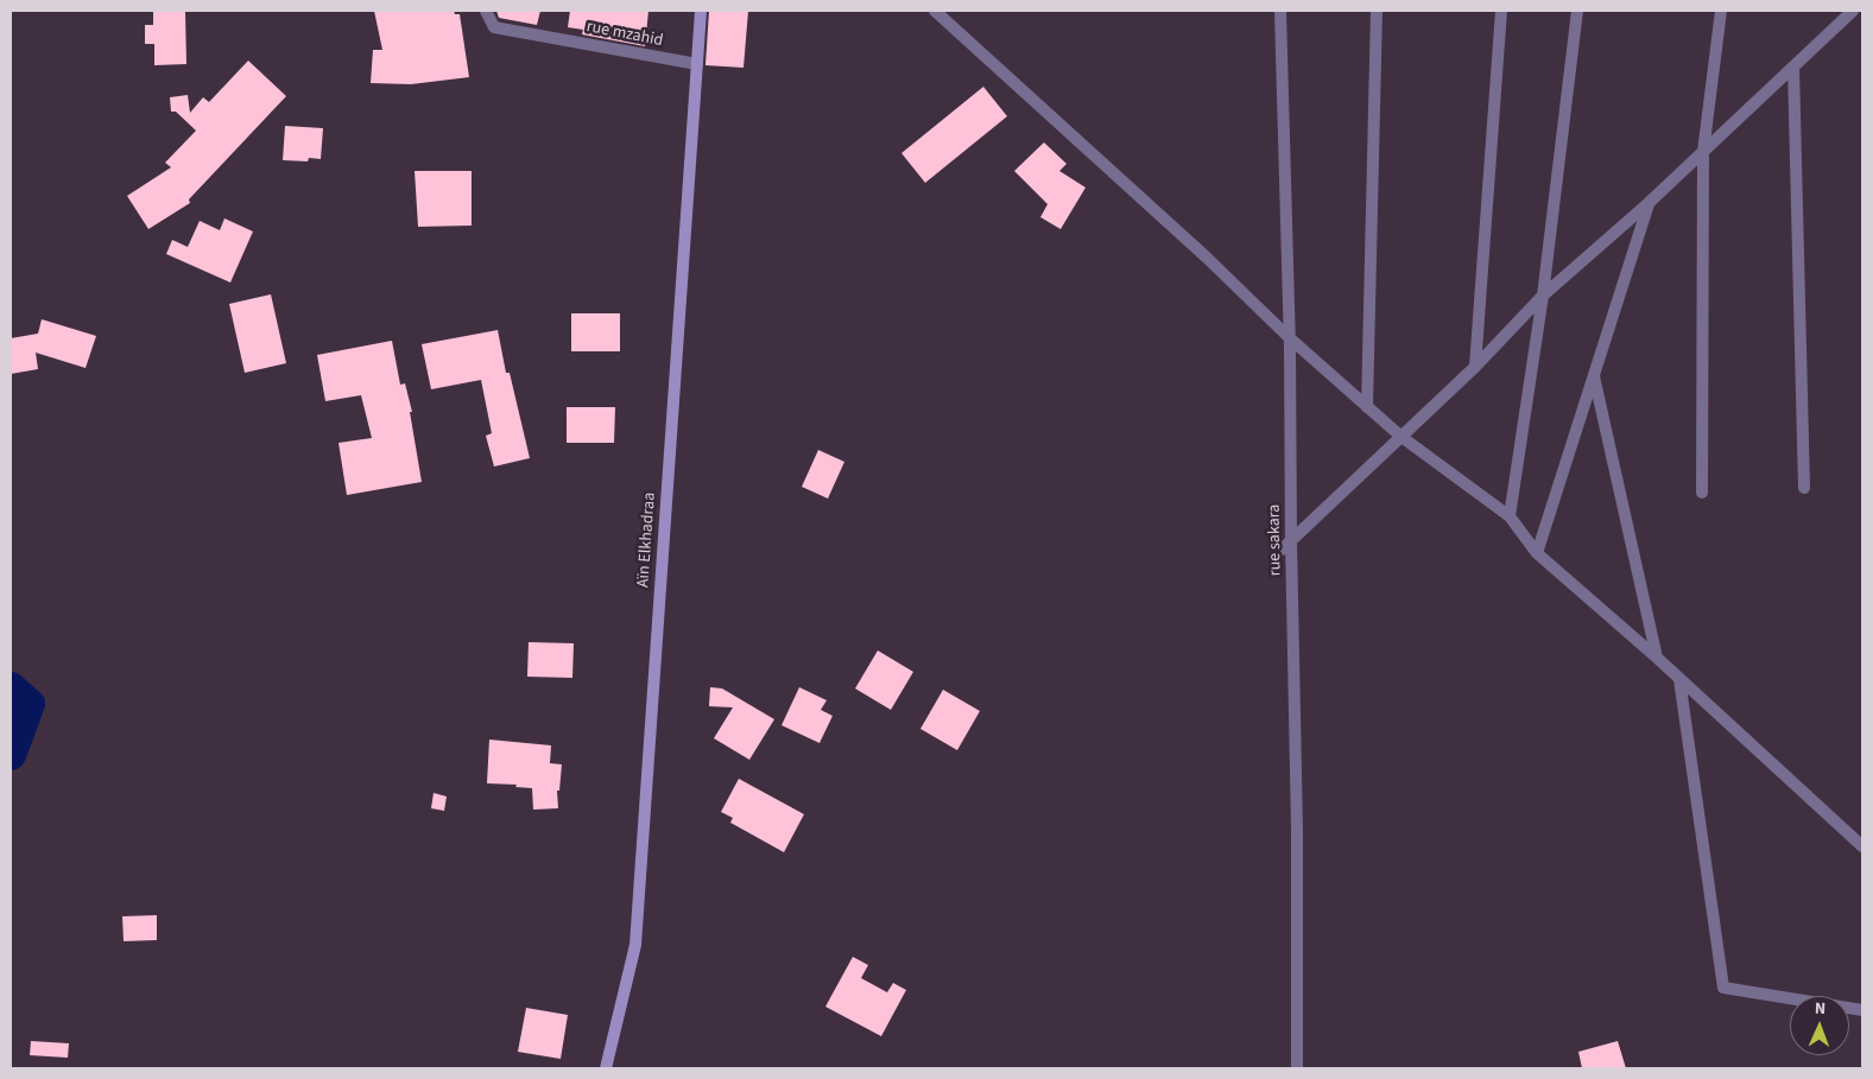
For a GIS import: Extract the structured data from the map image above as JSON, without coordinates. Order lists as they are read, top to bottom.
{
  "streets": {
    "main road": ["Aïn Elkhadraa"],
    "street": ["rue mzahid", "rue sakara"]
  },
  "crossings": [
    ["rue mzahid", "Aïn Elkhadraa"]
  ],
  "north": "top"
}
